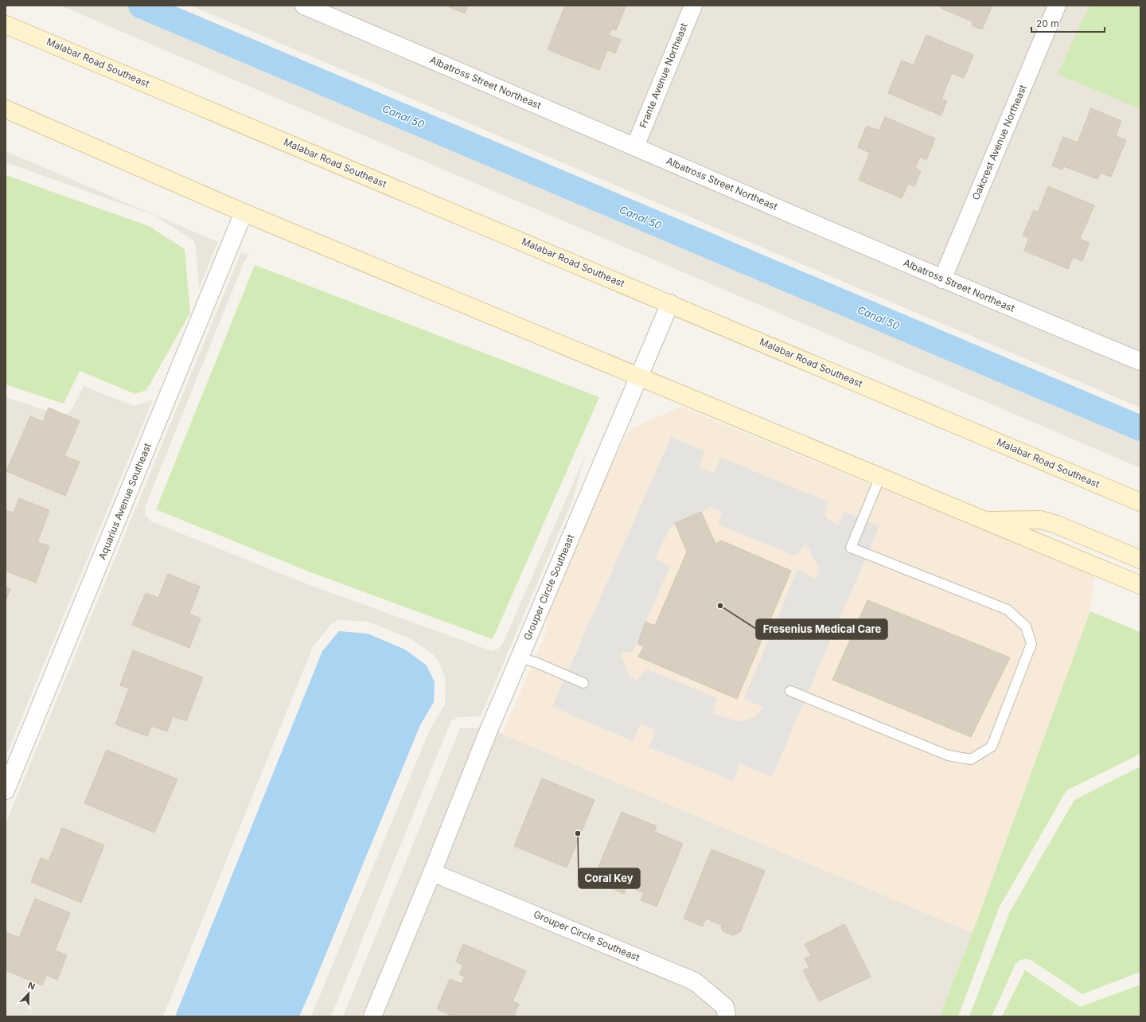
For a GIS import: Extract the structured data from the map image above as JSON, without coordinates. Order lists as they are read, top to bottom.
{
  "streets": {
    "main road": ["Malabar Road Southeast"],
    "street": [
      "Frante Avenue Northeast",
      "Albatross Street Northeast",
      "Oakcrest Avenue Northeast",
      "Aquarius Avenue Southeast",
      "Grouper Circle Southeast"
    ]
  },
  "crossings": [
    ["Malabar Road Southeast", "Grouper Circle Southeast"],
    ["Frante Avenue Northeast", "Albatross Street Northeast"],
    ["Albatross Street Northeast", "Oakcrest Avenue Northeast"]
  ],
  "water": ["Canal 50"],
  "places": ["Fresenius Medical Care", "Coral Key"],
  "scale_bar": "20 m",
  "north": "top"
}
